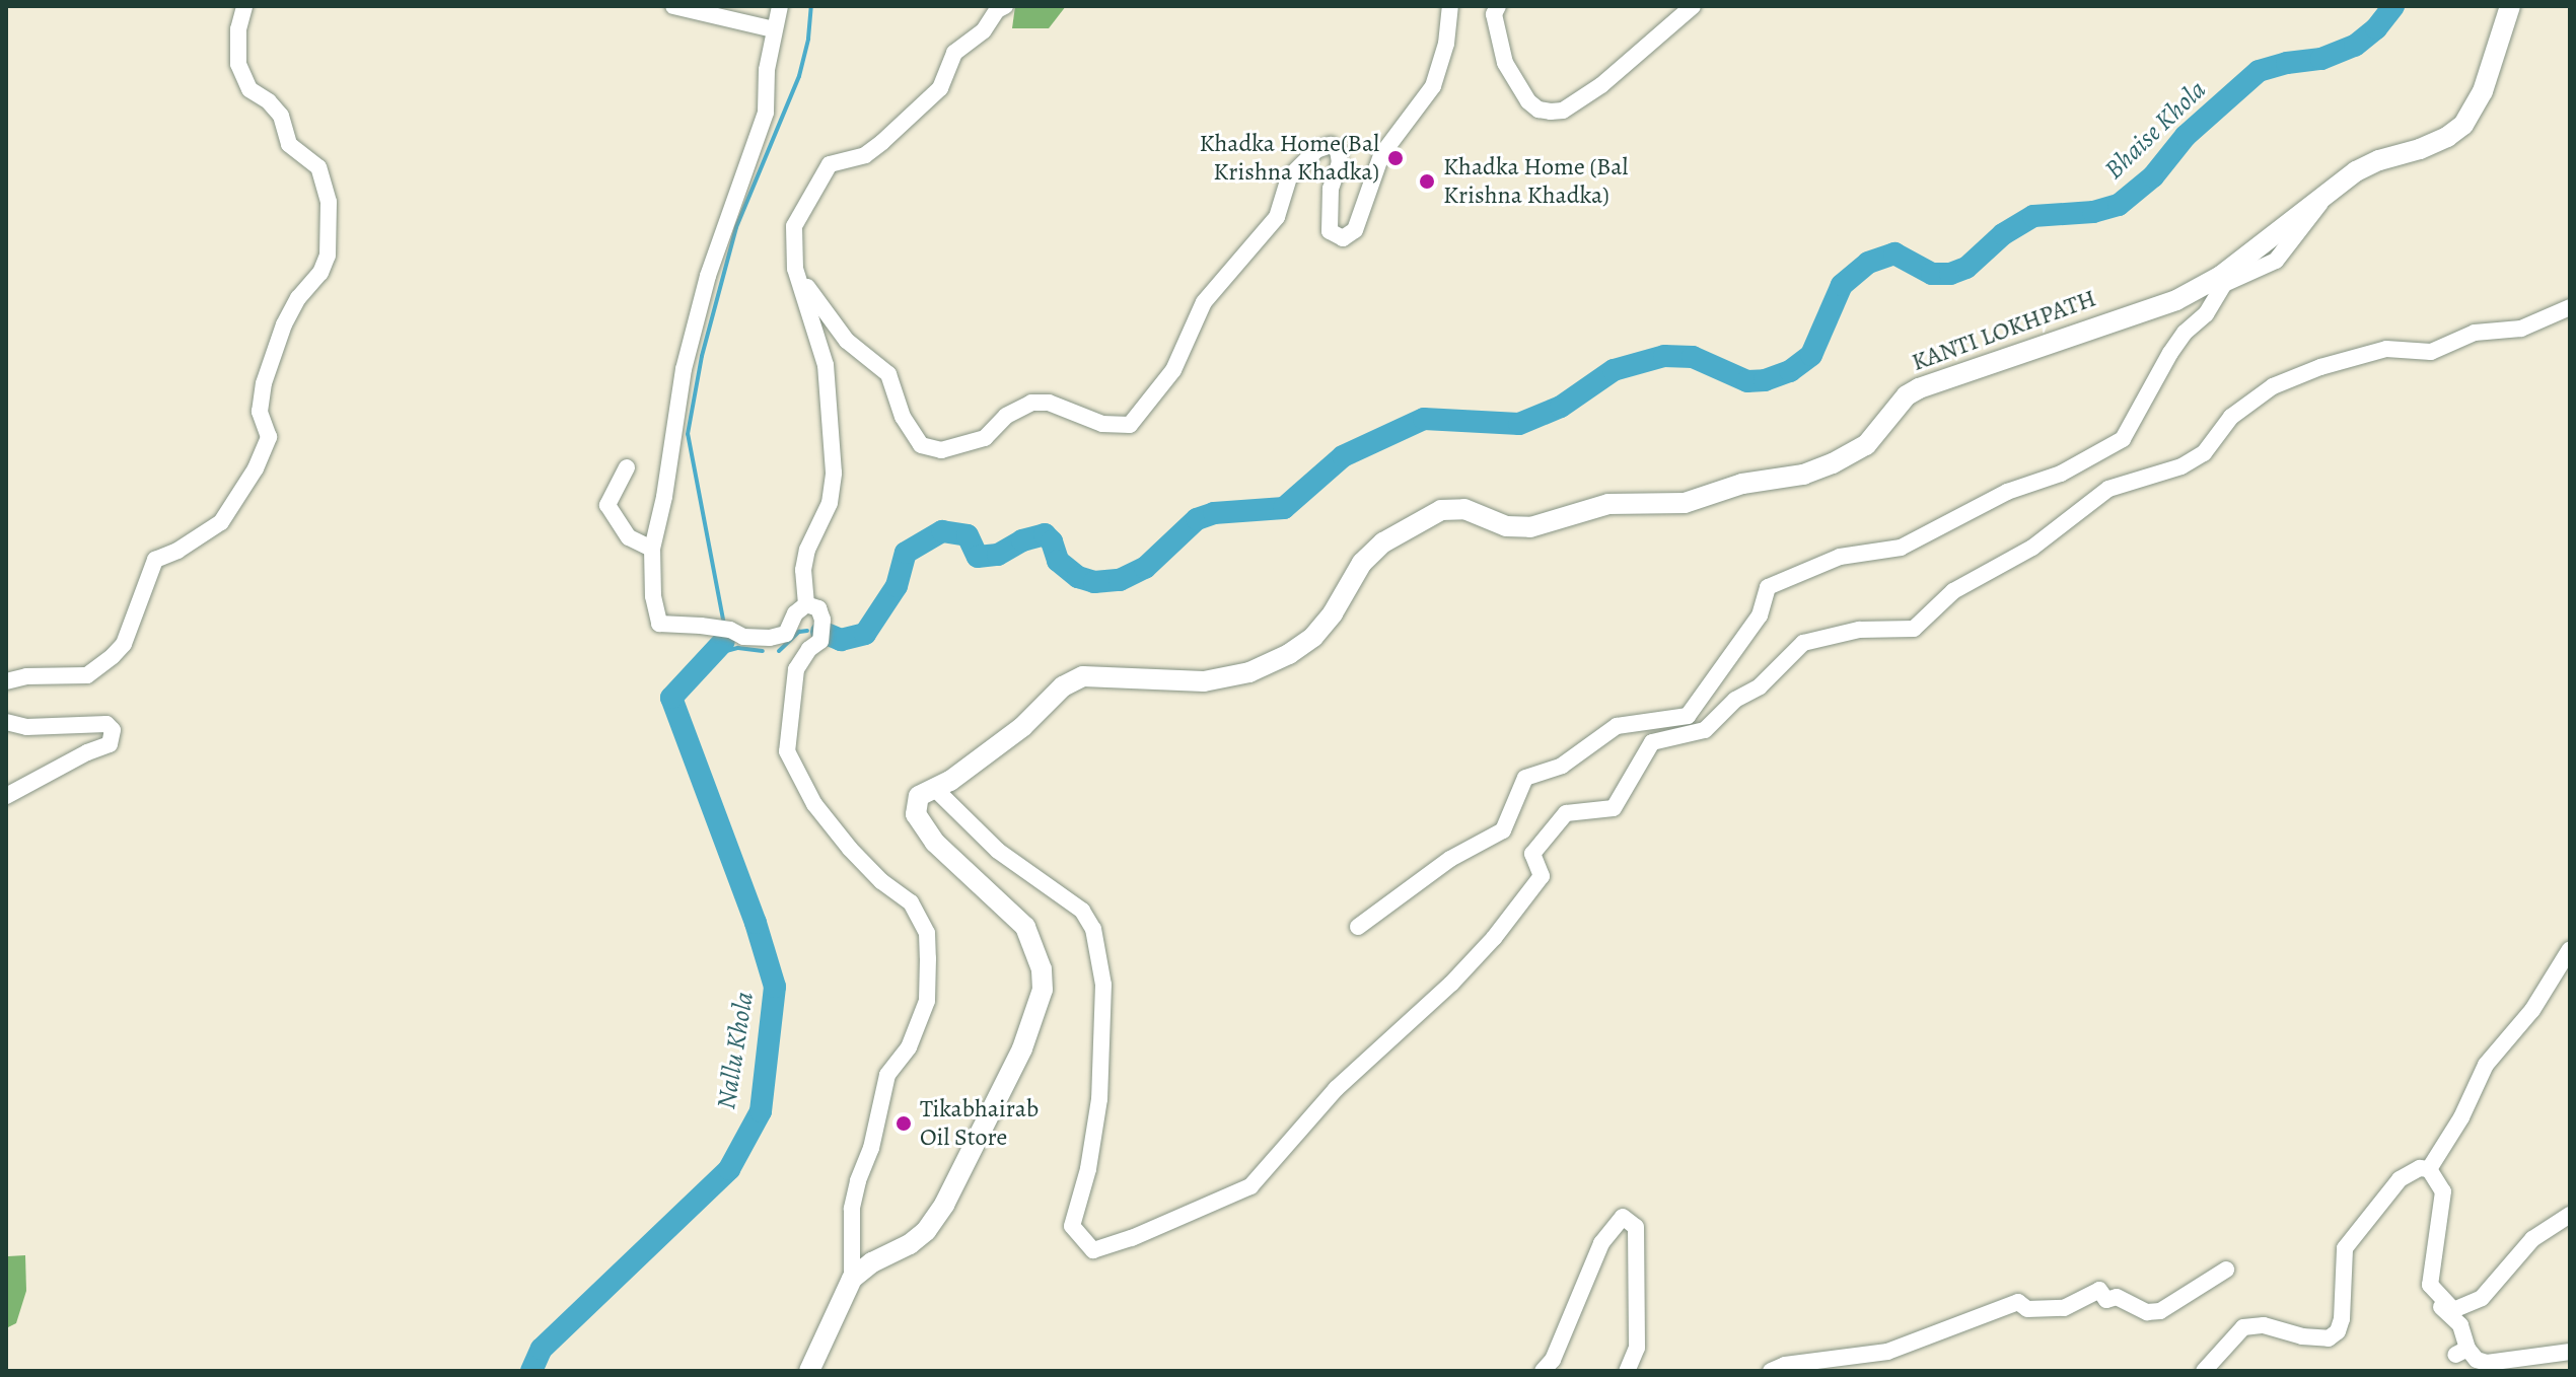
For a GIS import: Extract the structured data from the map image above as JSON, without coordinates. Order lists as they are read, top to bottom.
{
  "streets": {
    "main road": ["KANTI LOKHPATH"]
  },
  "water": ["Bhaise Khola", "Nallu Khola"],
  "places": ["Khadka Home(Bal Krishna Khadka)", "Khadka Home (Bal Krishna Khadka)", "Tikabhairab Oil Store"]
}
